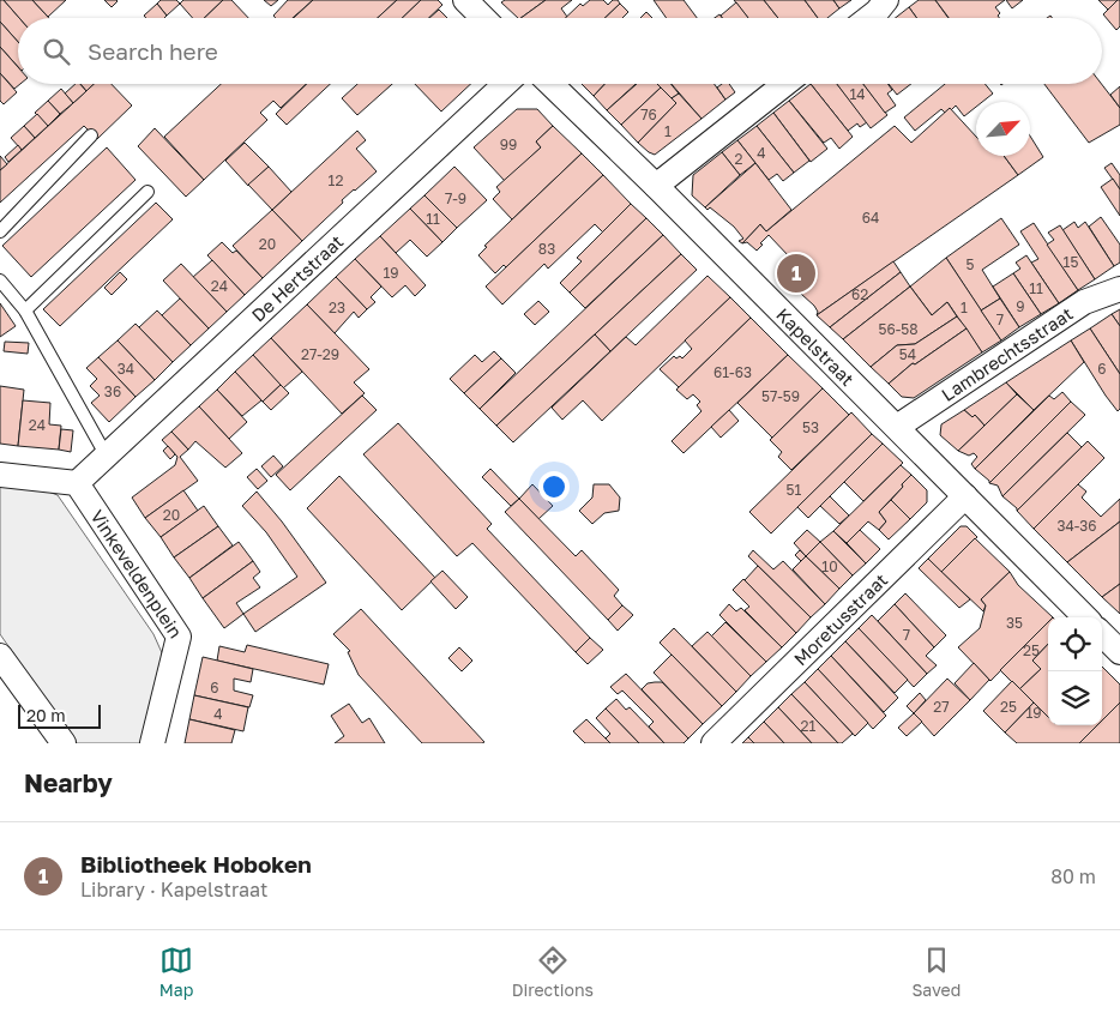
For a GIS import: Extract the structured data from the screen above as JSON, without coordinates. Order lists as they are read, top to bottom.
{
  "streets": {
    "street": [
      "De Hertstraat",
      "Kapelstraat",
      "Lambrechtsstraat",
      "Vinkeveldenplein",
      "Moretusstraat"
    ]
  },
  "crossings": [
    ["De Hertstraat", "Vinkeveldenplein"],
    ["Kapelstraat", "Lambrechtsstraat"],
    ["Kapelstraat", "Moretusstraat"]
  ],
  "house_numbers": [
    "14",
    "76",
    "1",
    "99",
    "4",
    "2",
    "12",
    "7-9",
    "64",
    "11",
    "20",
    "83",
    "15",
    "5",
    "19",
    "24",
    "11",
    "62",
    "9",
    "23",
    "1",
    "7",
    "56-58",
    "27-29",
    "54",
    "34",
    "6",
    "61-63",
    "36",
    "57-59",
    "24",
    "53",
    "51",
    "20",
    "34-36",
    "10",
    "35",
    "7",
    "25",
    "6",
    "27",
    "25",
    "19",
    "4",
    "21"
  ],
  "scale_bar": "20 m",
  "north": "top right",
  "page": {
    "search": "Search here",
    "pins": "1",
    "scale": "20 m",
    "heading": "Nearby",
    "list": [
      {
        "mark": "1",
        "name": "Bibliotheek Hoboken",
        "note": "Library · Kapelstraat",
        "value": "80 m"
      }
    ],
    "nav": ["Map", "Directions", "Saved"]
  }
}
